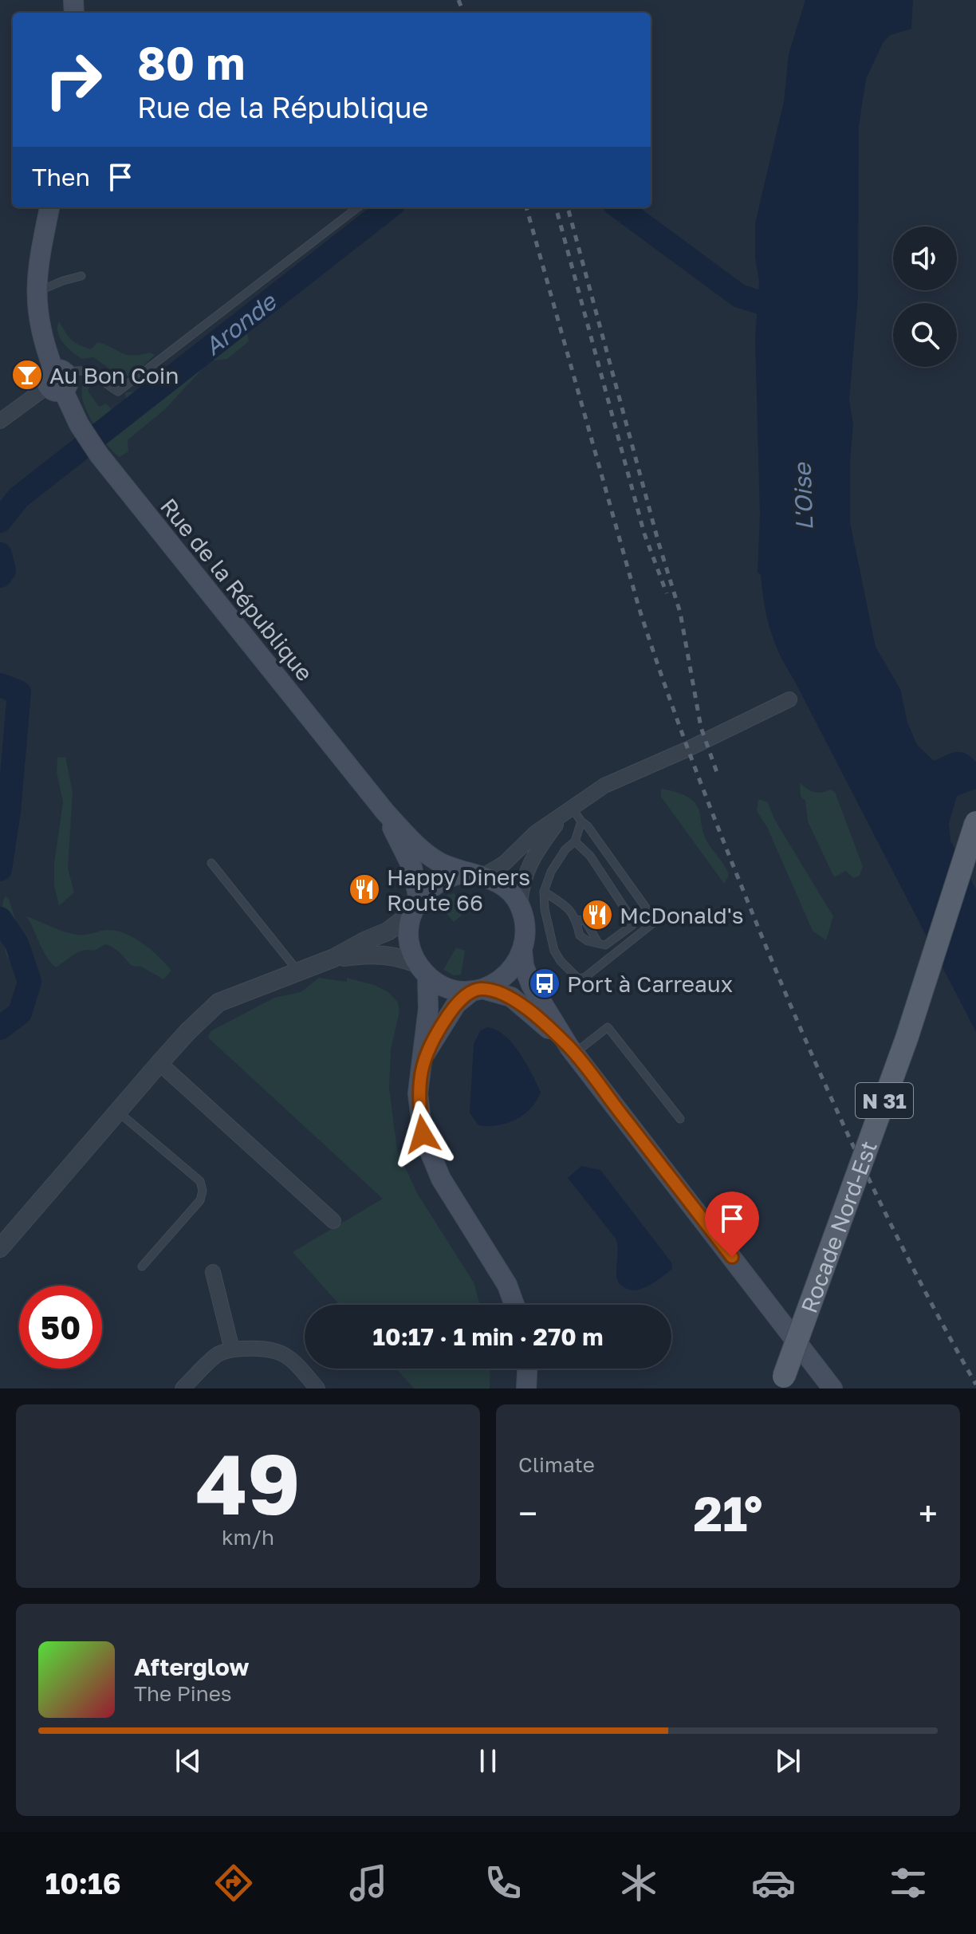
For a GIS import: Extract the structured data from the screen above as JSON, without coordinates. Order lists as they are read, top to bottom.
{
  "streets": {
    "main road": ["Rue de la République", "N 31", "Rocade Nord-Est"]
  },
  "water": ["Aronde", "L'Oise"],
  "places": {
    "bar": ["Au Bon Coin"],
    "restaurant": ["Happy Diners Route 66", "McDonald's"],
    "bus stop": ["Port à Carreaux"]
  },
  "page": {
    "turn": ["80 m", "Rue de la République"],
    "then": "Then",
    "limit": "50",
    "trip": "10:17 · 1 min · 270 m",
    "tile": [
      ["49", "km/h"],
      "Climate"
    ],
    "heat": ["−", "21°", "+"],
    "song": ["Afterglow", "The Pines"],
    "tabs": "10:16"
  }
}
